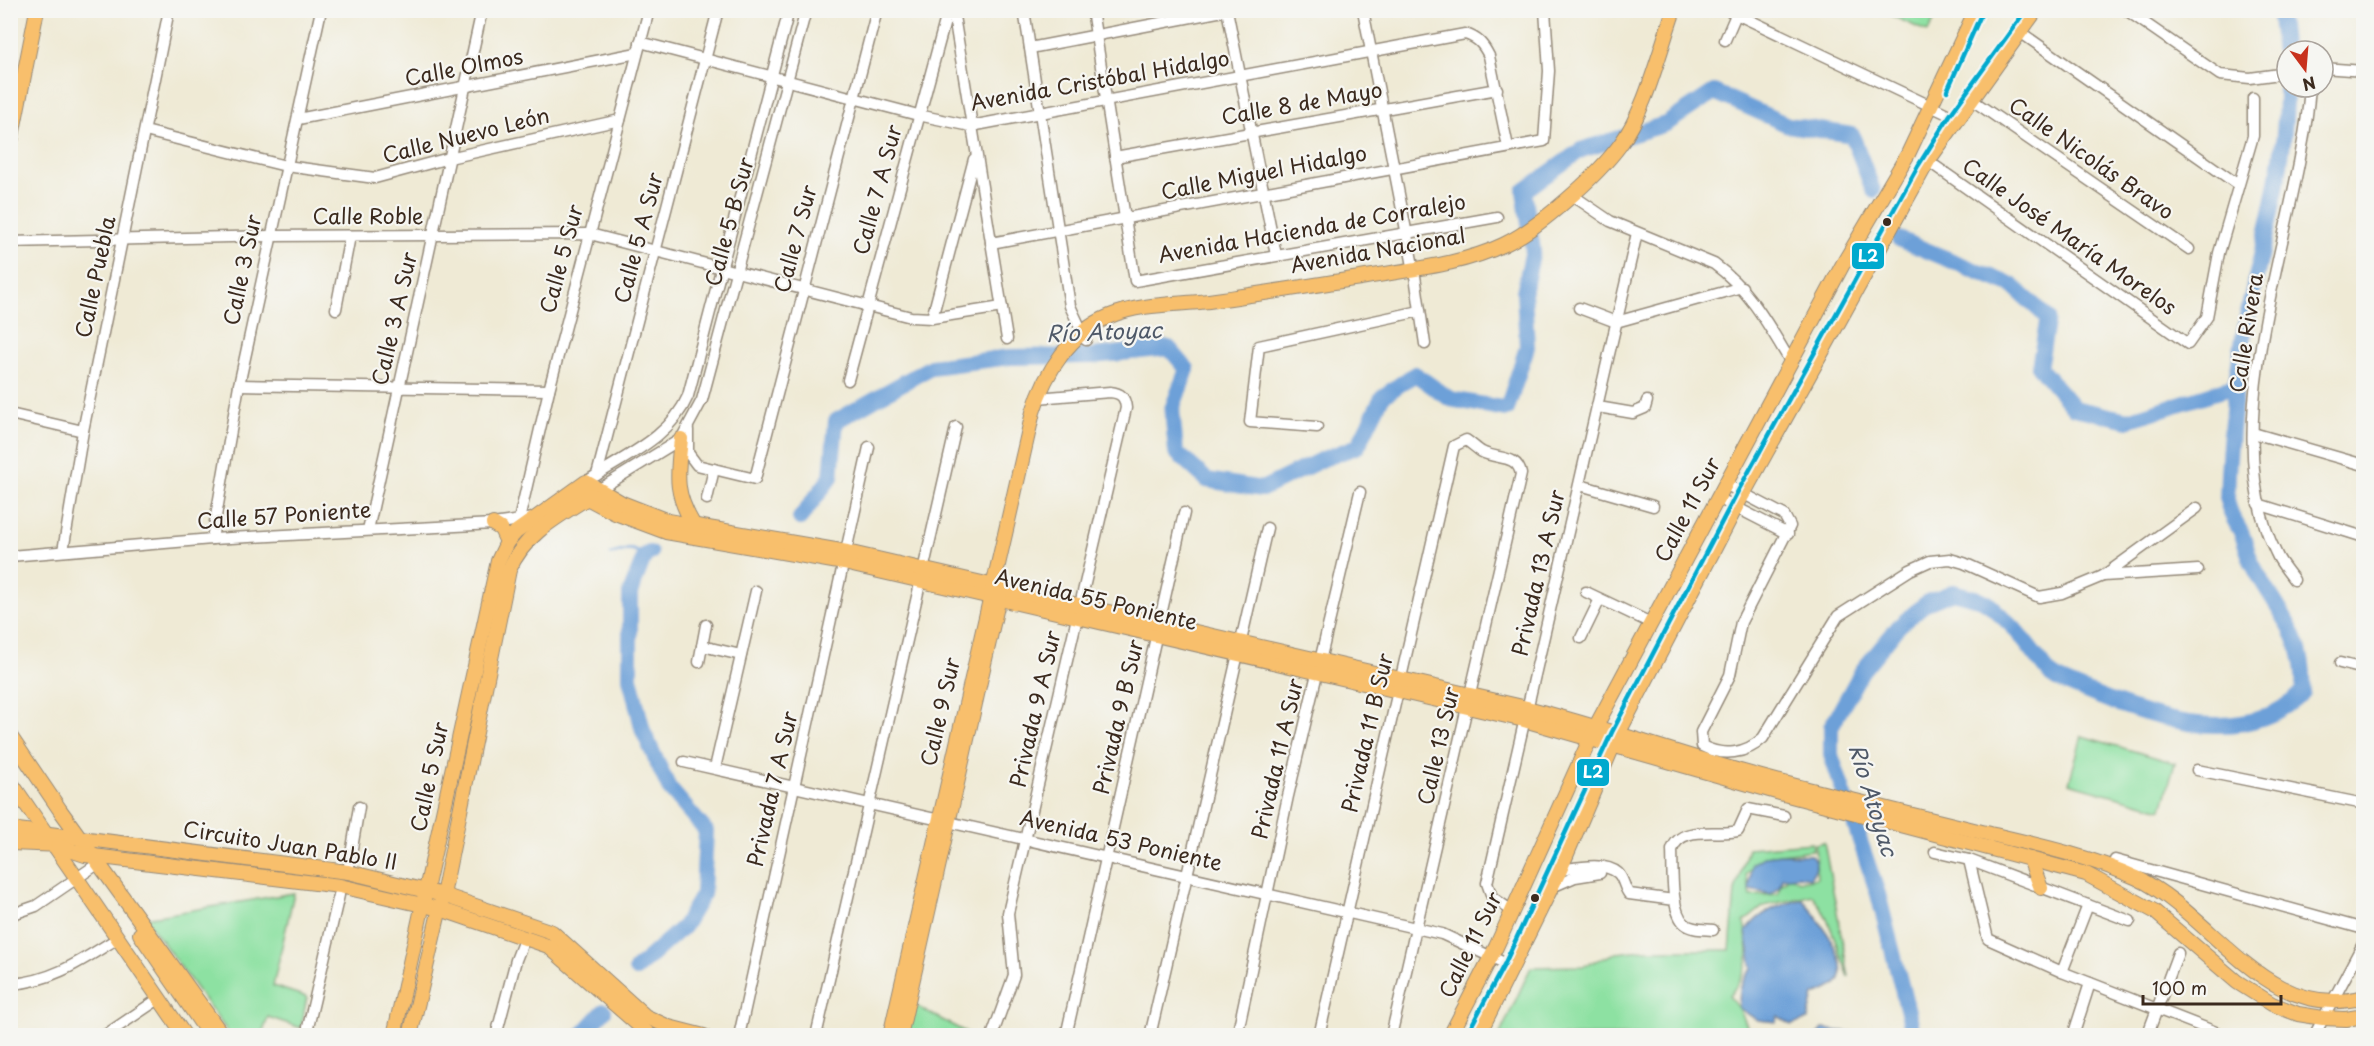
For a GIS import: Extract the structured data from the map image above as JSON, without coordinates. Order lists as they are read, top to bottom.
{
  "streets": {
    "main road": [
      "Avenida Nacional",
      "Calle 5 Sur",
      "Calle 11 Sur",
      "Avenida 55 Poniente",
      "Calle 9 Sur",
      "Circuito Juan Pablo II"
    ],
    "street": [
      "Calle Olmos",
      "Avenida Cristóbal Hidalgo",
      "Calle 8 de Mayo",
      "Calle Nuevo León",
      "Calle Nicolás Bravo",
      "Calle Miguel Hidalgo",
      "Calle 7 A Sur",
      "Calle Roble",
      "Calle 5 B Sur",
      "Avenida Hacienda de Corralejo",
      "Calle José María Morelos",
      "Calle 5 A Sur",
      "Calle 7 Sur",
      "Calle 3 Sur",
      "Calle Puebla",
      "Calle 3 A Sur",
      "Calle Rivera",
      "Calle 57 Poniente",
      "Privada 13 A Sur",
      "Privada 9 A Sur",
      "Privada 9 B Sur",
      "Privada 11 B Sur",
      "Calle 13 Sur",
      "Privada 11 A Sur",
      "Privada 7 A Sur",
      "Avenida 53 Poniente"
    ]
  },
  "crossings": [
    ["Calle Olmos", "Calle 5 Sur"],
    ["Calle Olmos", "Calle 3 Sur"],
    ["Calle Olmos", "Calle 3 A Sur"],
    ["Avenida Cristóbal Hidalgo", "Calle 8 de Mayo"],
    ["Avenida Cristóbal Hidalgo", "Calle 7 A Sur"],
    ["Avenida Cristóbal Hidalgo", "Calle 5 B Sur"],
    ["Avenida Cristóbal Hidalgo", "Calle 5 A Sur"],
    ["Avenida Cristóbal Hidalgo", "Calle 7 Sur"],
    ["Avenida Cristóbal Hidalgo", "Calle 5 Sur"],
    ["Calle Nuevo León", "Calle 5 Sur"],
    ["Calle Nuevo León", "Calle 3 Sur"],
    ["Calle Nuevo León", "Calle Puebla"],
    ["Calle Nuevo León", "Calle 3 A Sur"],
    ["Calle Nicolás Bravo", "Calle 11 Sur"],
    ["Calle Miguel Hidalgo", "Avenida Hacienda de Corralejo"],
    ["Calle 7 A Sur", "Calle Roble"],
    ["Calle Roble", "Calle 5 B Sur"],
    ["Calle Roble", "Calle 5 A Sur"],
    ["Calle Roble", "Calle 7 Sur"],
    ["Calle Roble", "Calle 5 Sur"],
    ["Calle Roble", "Calle 3 Sur"],
    ["Calle Roble", "Calle Puebla"],
    ["Calle Roble", "Calle 3 A Sur"],
    ["Calle 5 B Sur", "Calle 5 A Sur"],
    ["Calle 5 B Sur", "Avenida 55 Poniente"],
    ["Calle José María Morelos", "Calle 11 Sur"],
    ["Calle 5 A Sur", "Avenida 55 Poniente"],
    ["Avenida Nacional", "Privada 9 A Sur"],
    ["Avenida Nacional", "Calle 9 Sur"],
    ["Calle 5 Sur", "Calle 57 Poniente"],
    ["Calle 5 Sur", "Avenida 55 Poniente"],
    ["Calle 5 Sur", "Circuito Juan Pablo II"],
    ["Calle 3 Sur", "Calle 57 Poniente"],
    ["Calle Puebla", "Calle 57 Poniente"],
    ["Calle 3 A Sur", "Calle 57 Poniente"],
    ["Calle 11 Sur", "Privada 13 A Sur"],
    ["Calle 11 Sur", "Avenida 55 Poniente"],
    ["Calle 11 Sur", "Avenida 53 Poniente"],
    ["Privada 13 A Sur", "Avenida 55 Poniente"],
    ["Avenida 55 Poniente", "Privada 9 A Sur"],
    ["Avenida 55 Poniente", "Calle 9 Sur"],
    ["Avenida 55 Poniente", "Privada 9 B Sur"],
    ["Avenida 55 Poniente", "Privada 11 B Sur"],
    ["Avenida 55 Poniente", "Calle 13 Sur"],
    ["Avenida 55 Poniente", "Privada 11 A Sur"],
    ["Avenida 55 Poniente", "Privada 7 A Sur"],
    ["Privada 9 A Sur", "Calle 9 Sur"],
    ["Privada 9 A Sur", "Avenida 53 Poniente"],
    ["Calle 9 Sur", "Avenida 53 Poniente"],
    ["Privada 9 B Sur", "Avenida 53 Poniente"],
    ["Privada 11 B Sur", "Calle 13 Sur"],
    ["Privada 11 B Sur", "Avenida 53 Poniente"],
    ["Calle 13 Sur", "Avenida 53 Poniente"],
    ["Privada 11 A Sur", "Avenida 53 Poniente"],
    ["Privada 7 A Sur", "Avenida 53 Poniente"]
  ],
  "water": ["Río Atoyac"],
  "lines": ["transit line L2"],
  "scale_bar": "100 m",
  "north": "bottom"
}
